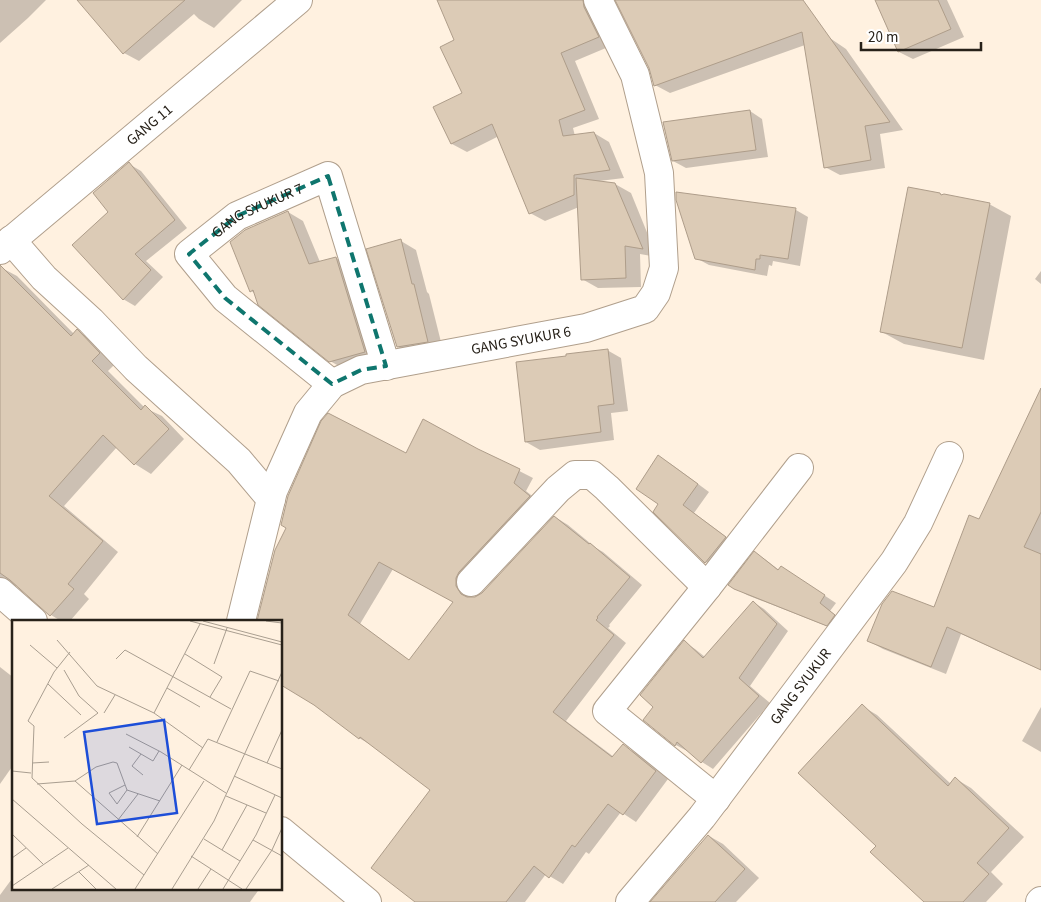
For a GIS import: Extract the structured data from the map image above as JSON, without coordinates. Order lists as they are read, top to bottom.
{
  "streets": {
    "street": [
      "GANG 11",
      "GANG SYUKUR 7",
      "GANG SYUKUR 6",
      "GANG SYUKUR"
    ]
  },
  "crossings": [
    ["GANG SYUKUR 7", "GANG SYUKUR 6"]
  ],
  "scale_bar": "20 m"
}
